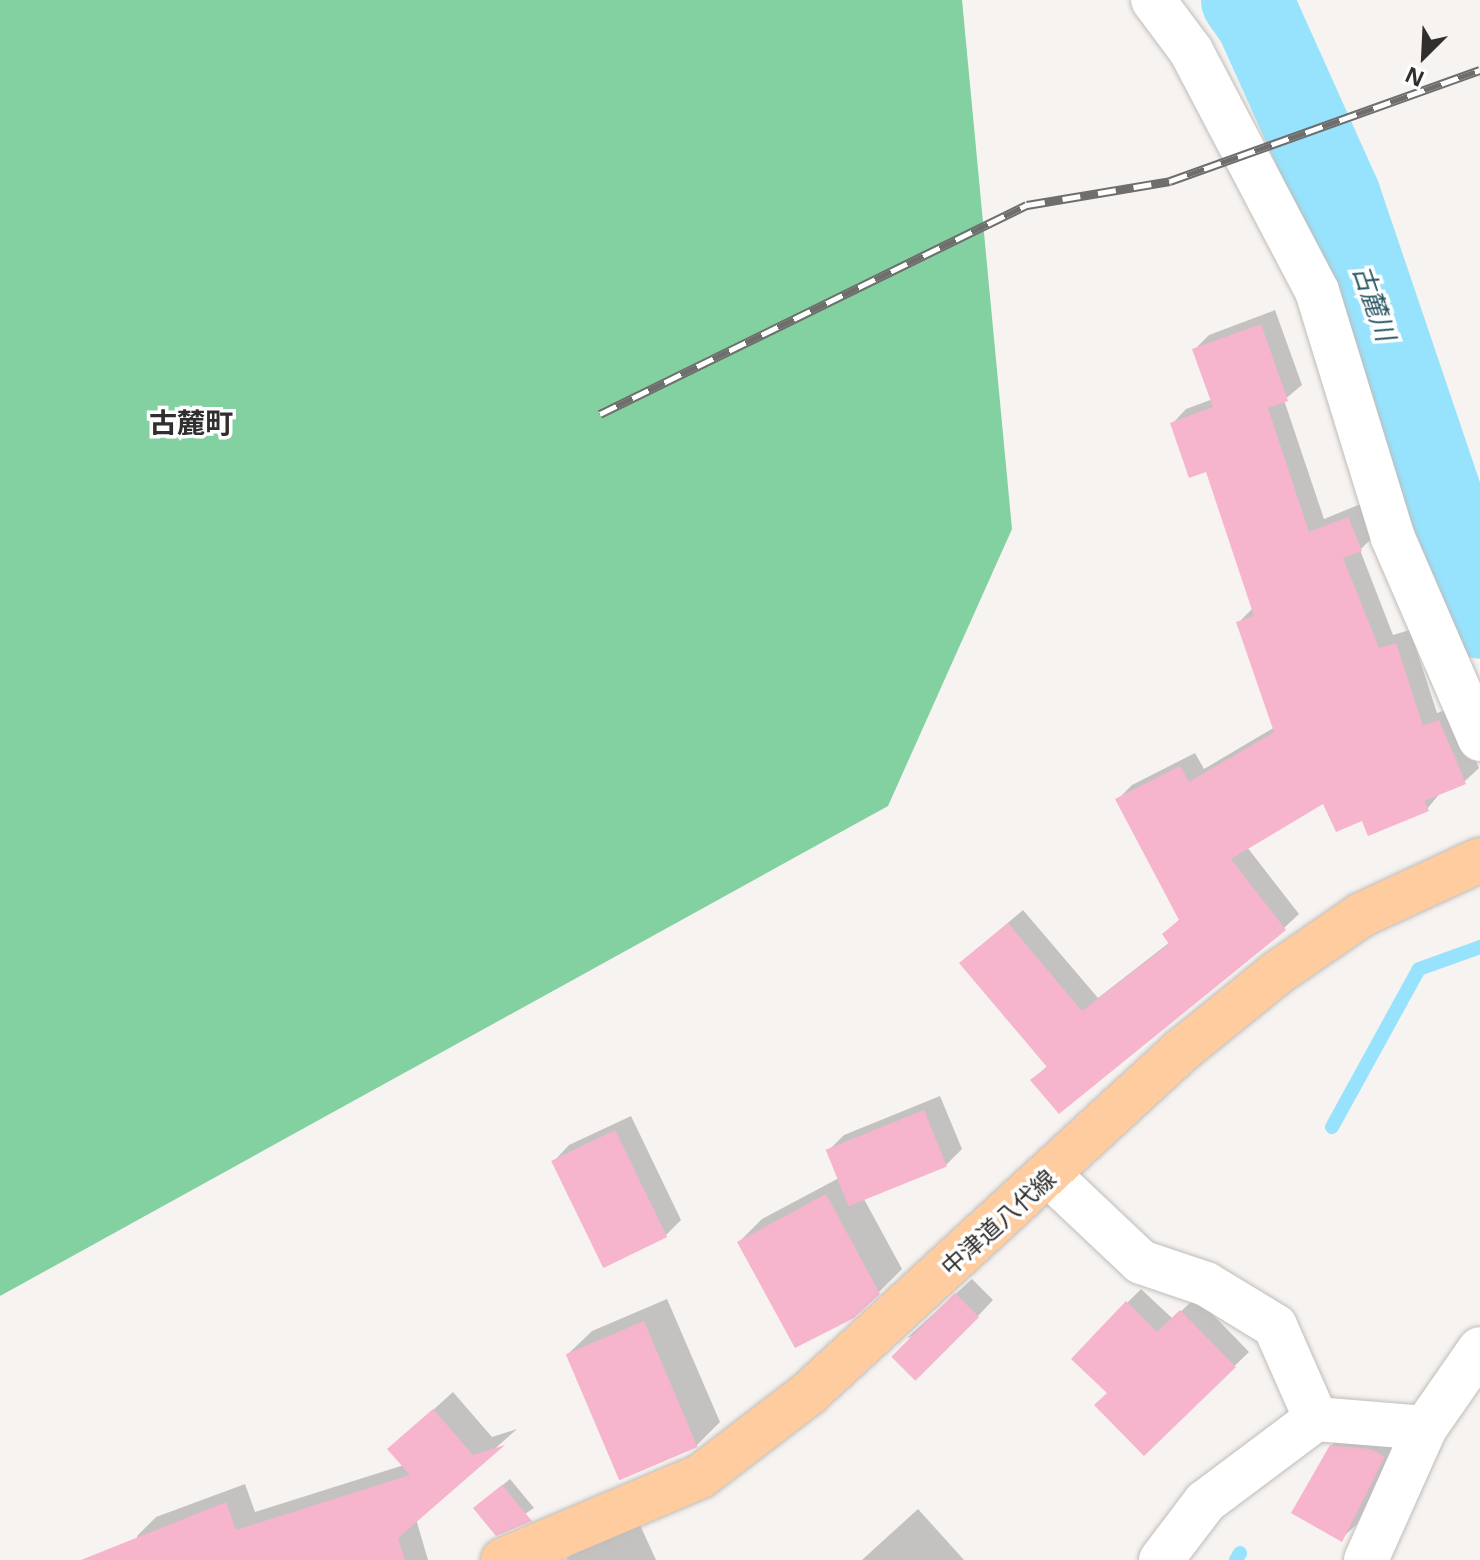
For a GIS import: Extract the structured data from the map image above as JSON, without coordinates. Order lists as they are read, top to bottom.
{
  "streets": {
    "main road": ["中津道八代線"]
  },
  "districts": ["古麓町"],
  "water": ["古麓川"],
  "north": "bottom left"
}
